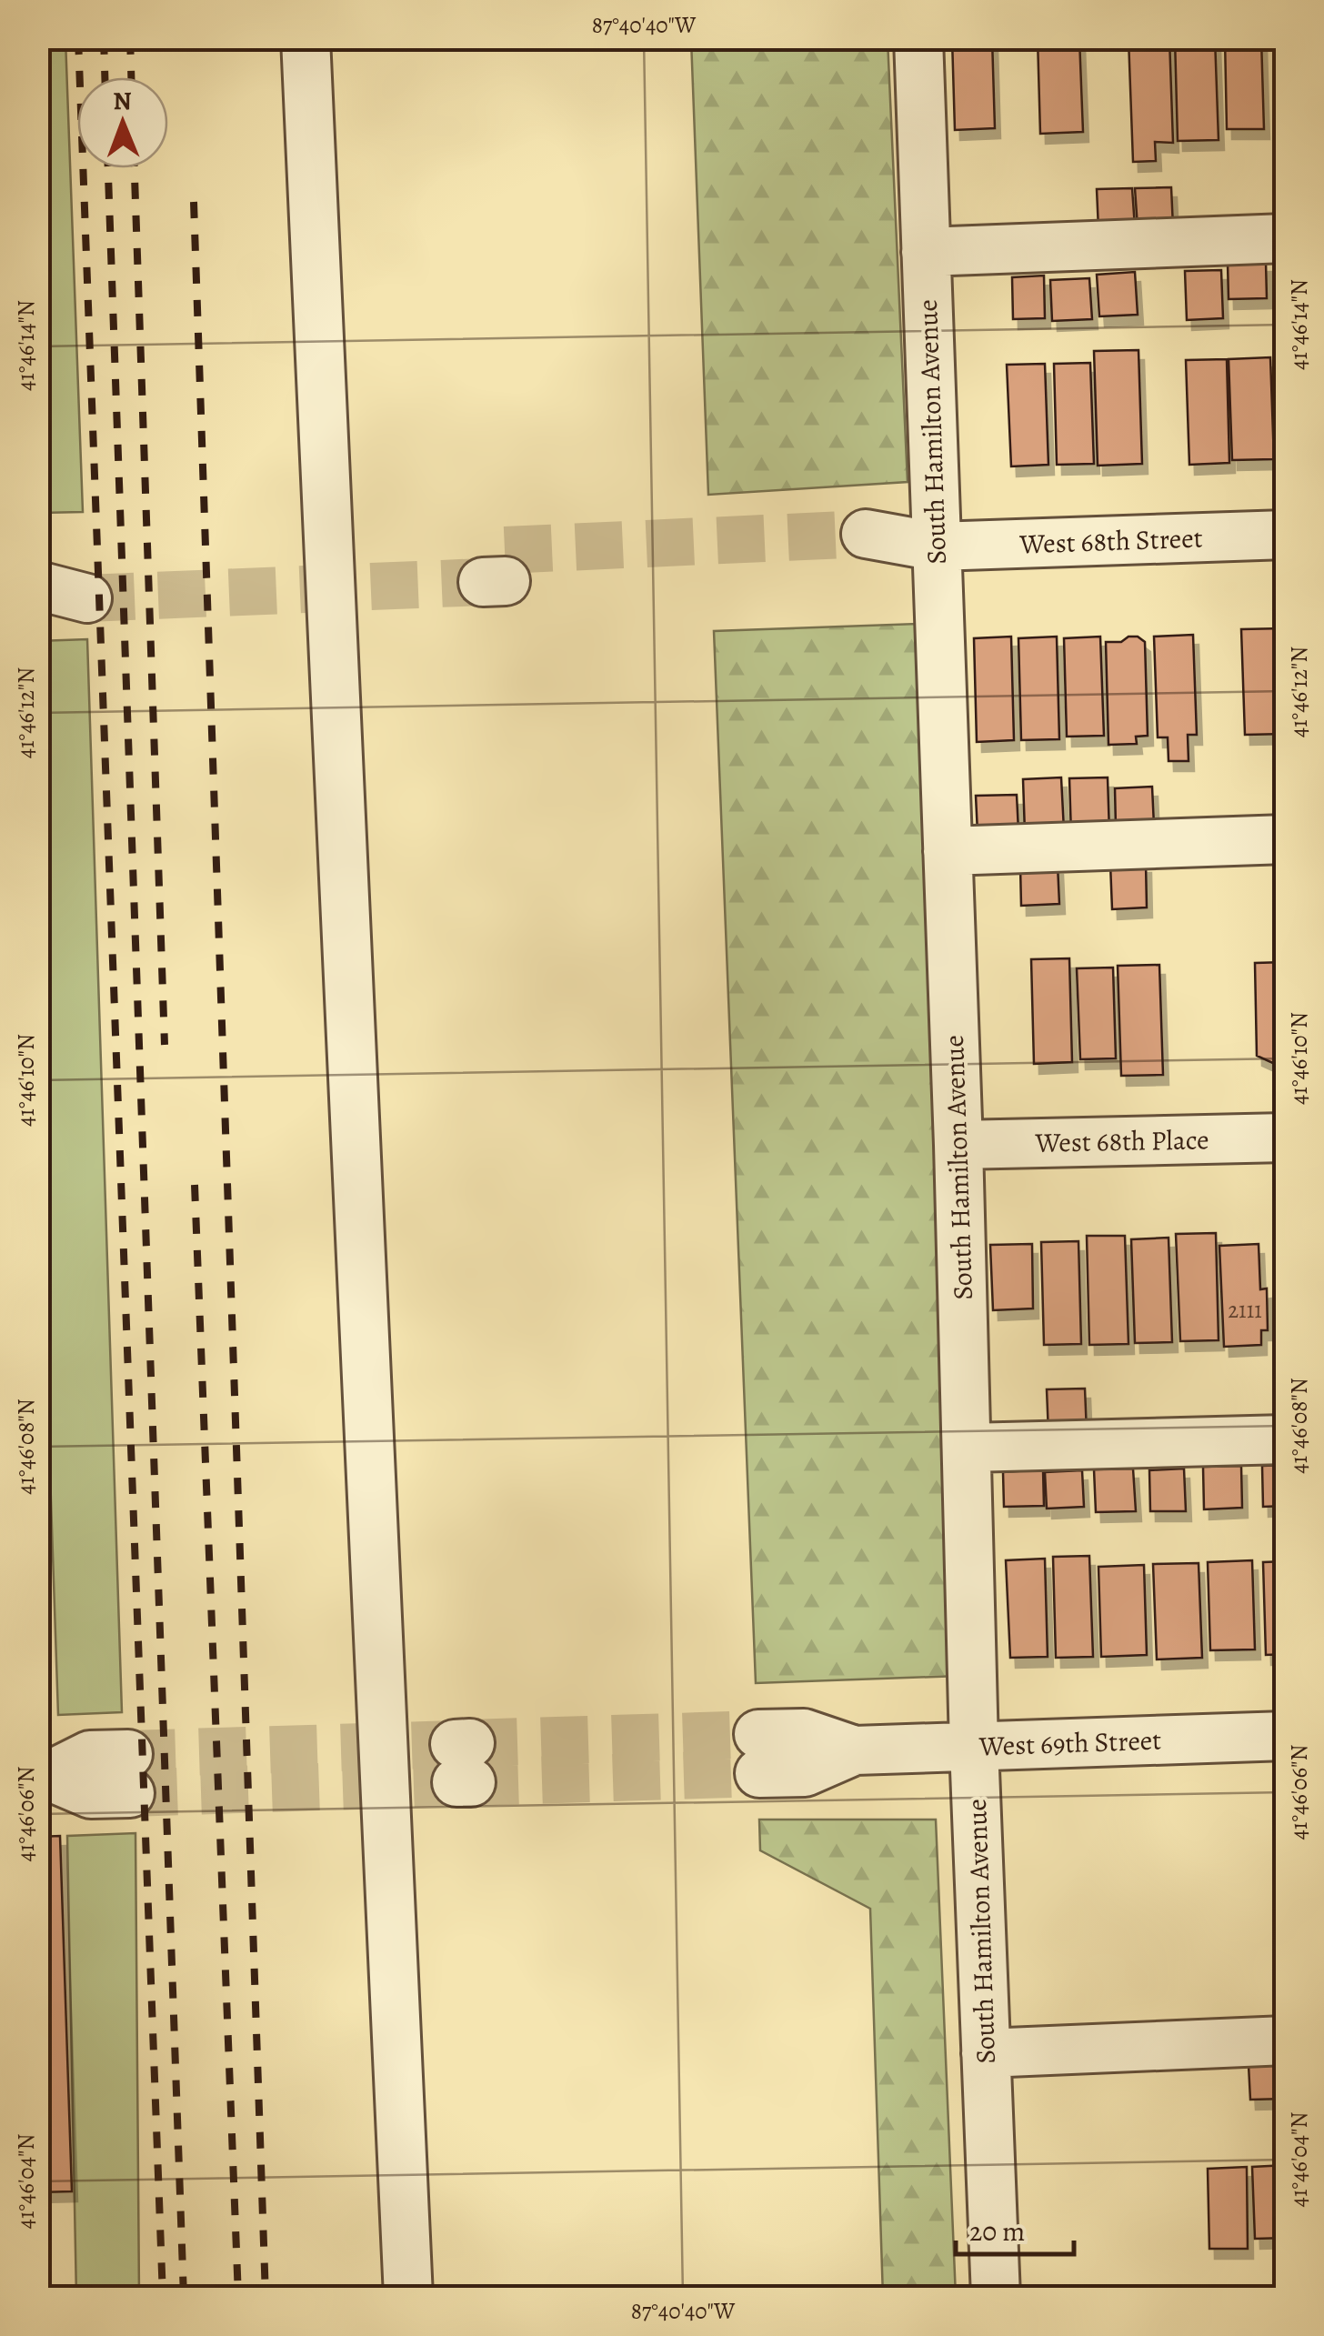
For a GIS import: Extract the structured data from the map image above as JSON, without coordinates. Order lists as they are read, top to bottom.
{
  "streets": {
    "street": [
      "South Hamilton Avenue",
      "West 68th Street",
      "West 68th Place",
      "West 69th Street"
    ]
  },
  "crossings": [
    ["South Hamilton Avenue", "West 68th Street"],
    ["South Hamilton Avenue", "West 68th Place"],
    ["South Hamilton Avenue", "West 69th Street"]
  ],
  "house_numbers": ["2111"],
  "scale_bar": "20 m",
  "north": "top",
  "coordinates": [
    "87°40'40\"W",
    "41°46'14\"N",
    "41°46'12\"N",
    "41°46'10\"N",
    "41°46'08\"N",
    "41°46'06\"N",
    "41°46'04\"N"
  ]
}
